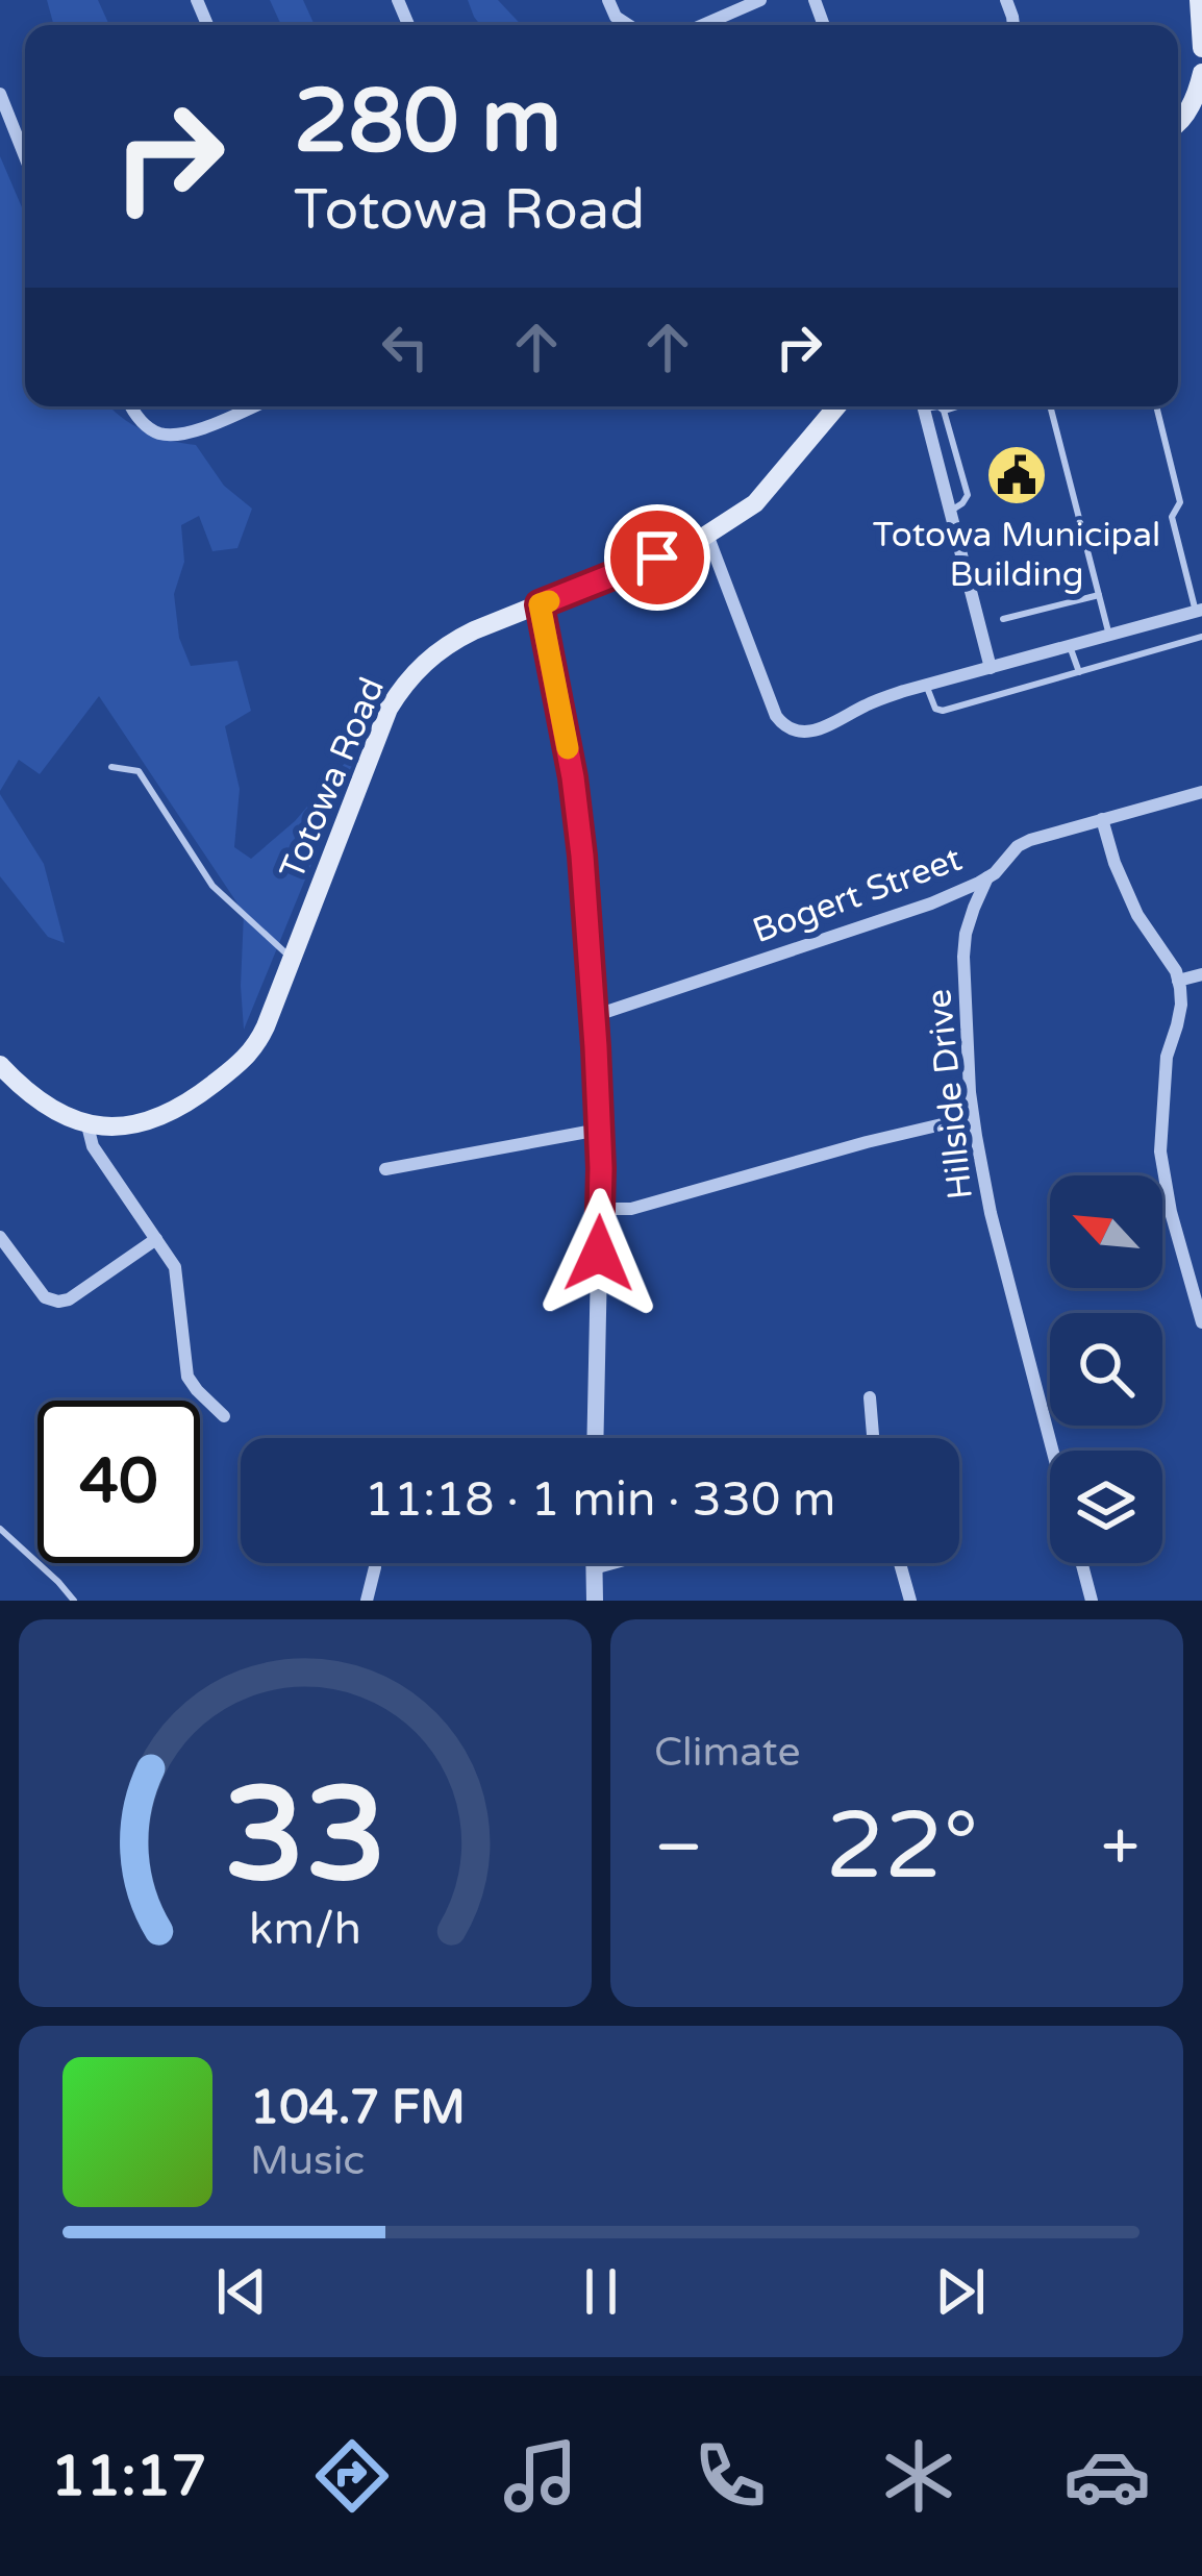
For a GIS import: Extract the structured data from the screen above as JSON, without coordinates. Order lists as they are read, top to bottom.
{
  "streets": {
    "main road": ["Totowa Road"],
    "street": ["Bogert Street", "Hillside Drive"]
  },
  "crossings": [
    ["Bogert Street", "Hillside Drive"]
  ],
  "places": {
    "public building": ["Totowa Municipal Building"]
  },
  "north": "top left",
  "page": {
    "turn": ["280 m", "Totowa Road"],
    "limit": "40",
    "trip": "11:18 · 1 min · 330 m",
    "tile": "Climate",
    "heat": ["−", "22°", "+"],
    "song": ["104.7 FM", "Music"],
    "tabs": "11:17",
    "gauge": ["33", "km/h"]
  }
}
